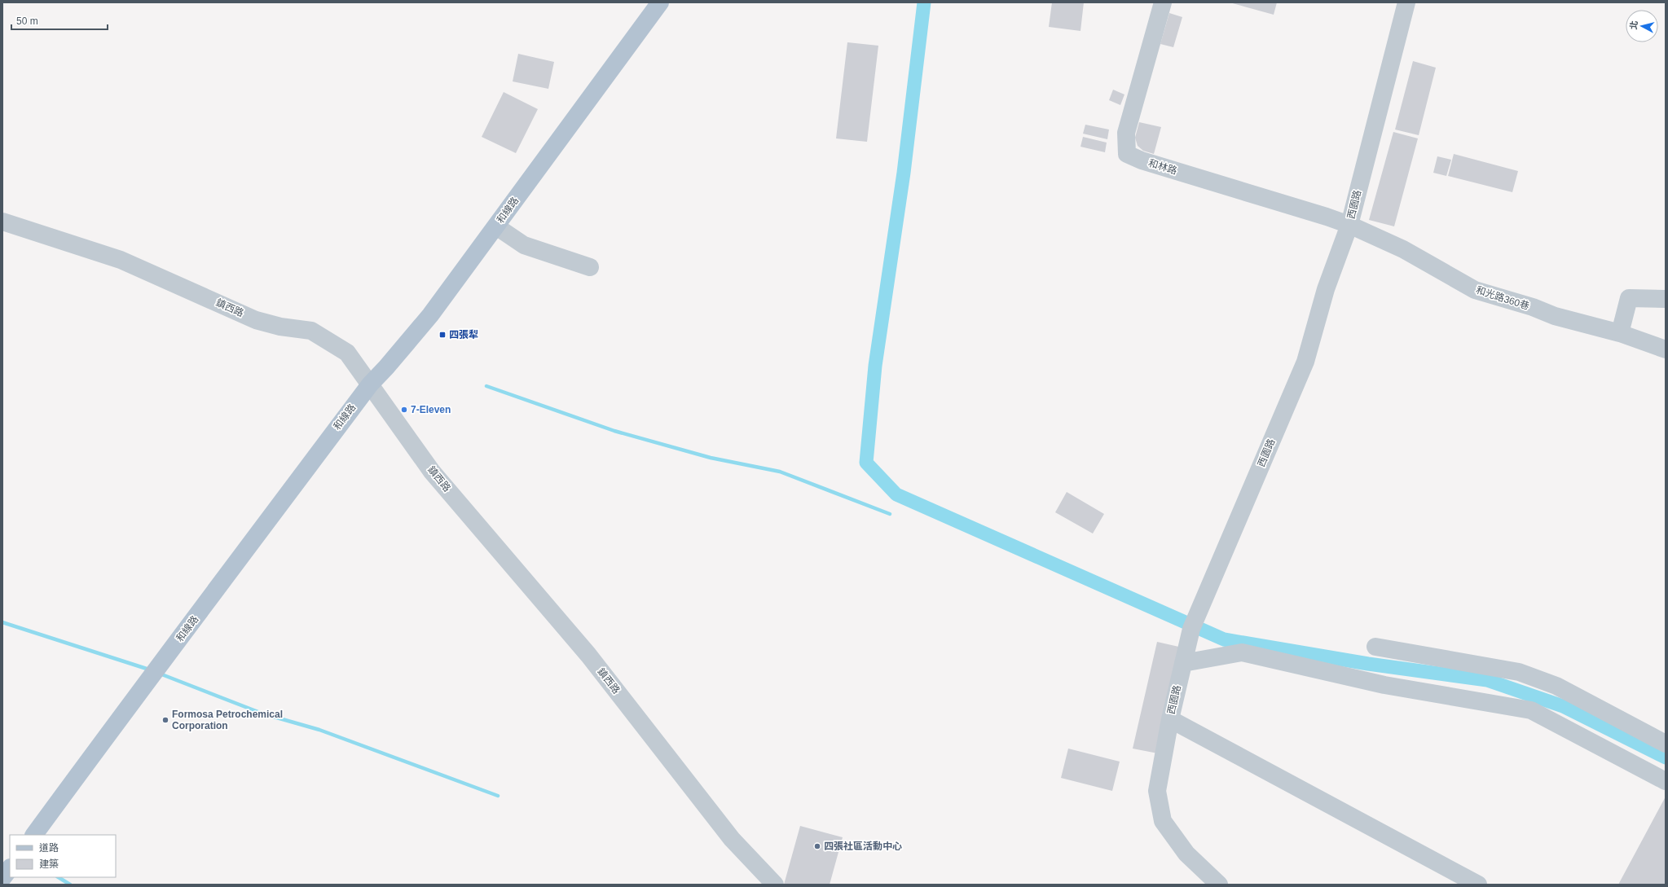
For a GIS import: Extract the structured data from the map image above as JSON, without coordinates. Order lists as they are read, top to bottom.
{
  "streets": {
    "main road": ["和線路"],
    "street": [
      "和林路",
      "西園路",
      "和光路360巷",
      "鎮西路"
    ]
  },
  "crossings": [
    ["和林路", "西園路"],
    ["和林路", "和光路360巷"],
    ["西園路", "和光路360巷"],
    ["和線路", "鎮西路"]
  ],
  "places": {
    "transit": ["四張犁"],
    "other": ["7-Eleven", "Formosa Petrochemical Corporation", "四張社區活動中心"]
  },
  "legend": ["道路", "建築"],
  "scale_bar": "50 m",
  "north": "left"
}
